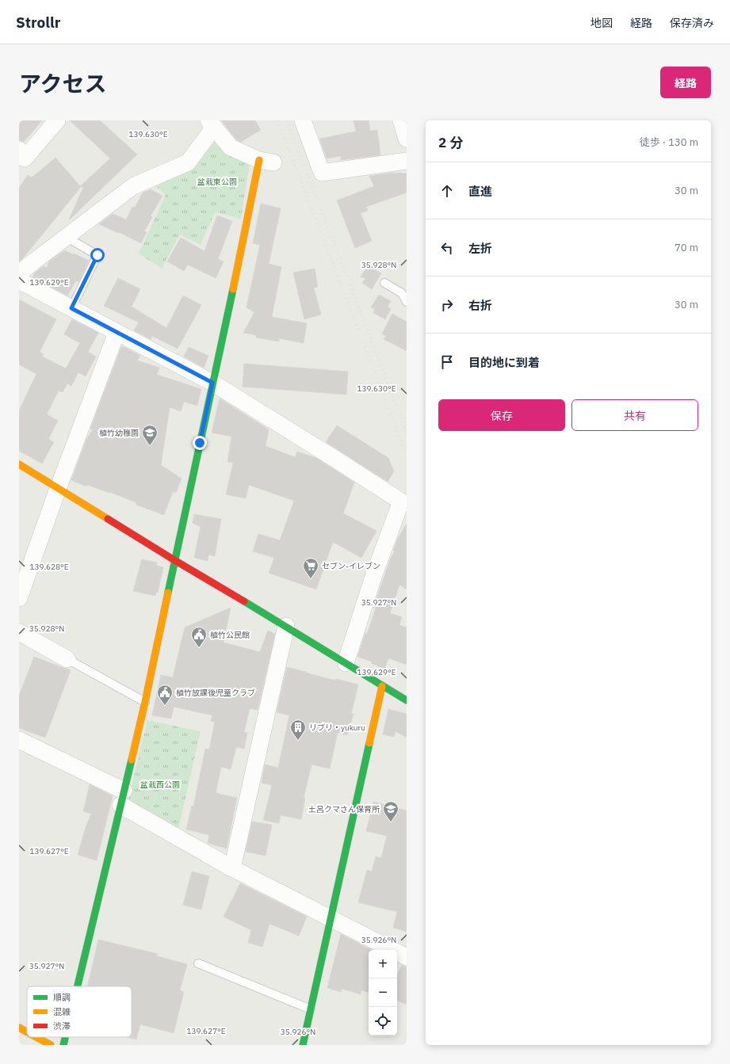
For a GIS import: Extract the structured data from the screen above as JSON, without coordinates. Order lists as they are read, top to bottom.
{
  "parks": ["盆栽東公園", "盆栽西公園"],
  "places": {
    "school or university": ["植竹幼稚園", "土呂クマさん保育所"],
    "supermarket": ["セブン-イレブン"],
    "public building": ["植竹公民館", "植竹放課後児童クラブ"],
    "building": ["リブリ・yukuru"]
  },
  "legend": ["順調", "混雑", "渋滞"],
  "page": {
    "header": "Strollr",
    "nav": ["地図", "経路", "保存済み"],
    "title": "アクセス",
    "buttons": [
      "経路",
      ["保存", "共有"]
    ],
    "heading": ["2 分", "徒歩 · 130 m"],
    "list": [
      ["直進", "30 m"],
      ["左折", "70 m"],
      ["右折", "30 m"],
      "目的地に到着"
    ],
    "map_buttons": ["+", "−"]
  },
  "coordinates": [
    "139.630°E",
    "35.928°N",
    "139.629°E",
    "139.628°E",
    "35.927°N",
    "139.627°E",
    "35.926°N"
  ]
}
